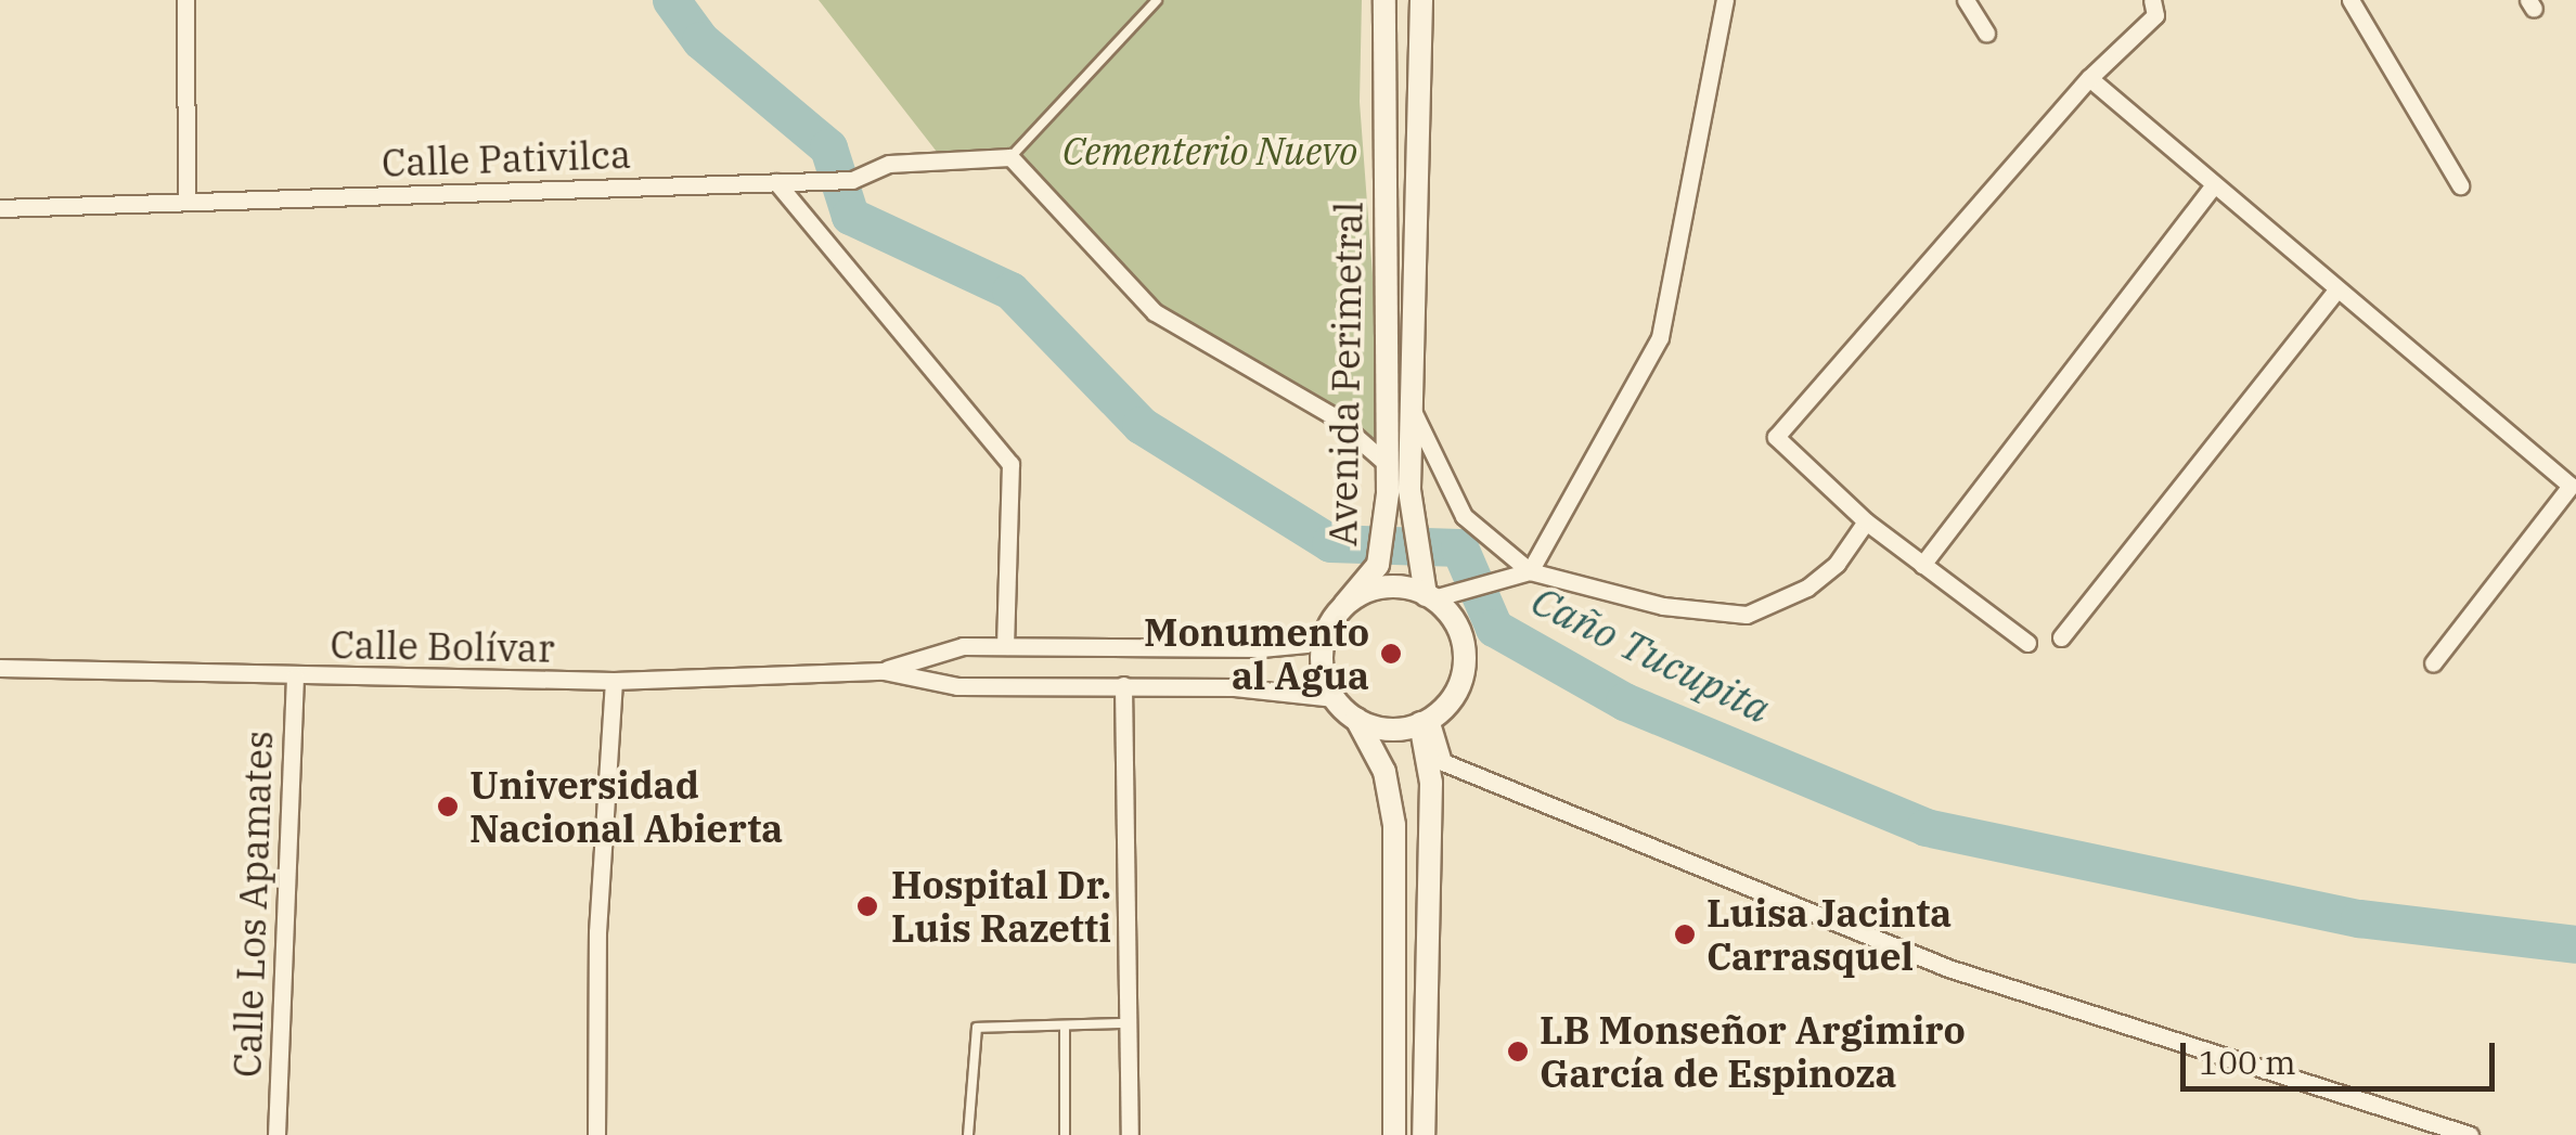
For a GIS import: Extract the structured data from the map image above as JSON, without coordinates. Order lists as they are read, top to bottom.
{
  "streets": {
    "street": [
      "Calle Pativilca",
      "Avenida Perimetral",
      "Calle Bolívar",
      "Calle Los Apamates"
    ]
  },
  "crossings": [
    ["Avenida Perimetral", "Calle Bolívar"],
    ["Calle Bolívar", "Calle Los Apamates"]
  ],
  "water": ["Caño Tucupita"],
  "parks": ["Cementerio Nuevo"],
  "places": [
    "Monumento al Agua",
    "Universidad Nacional Abierta",
    "Hospital Dr. Luis Razetti",
    "Luisa Jacinta Carrasquel",
    "LB Monseñor Argimiro García de Espinoza"
  ],
  "scale_bar": "100 m"
}
